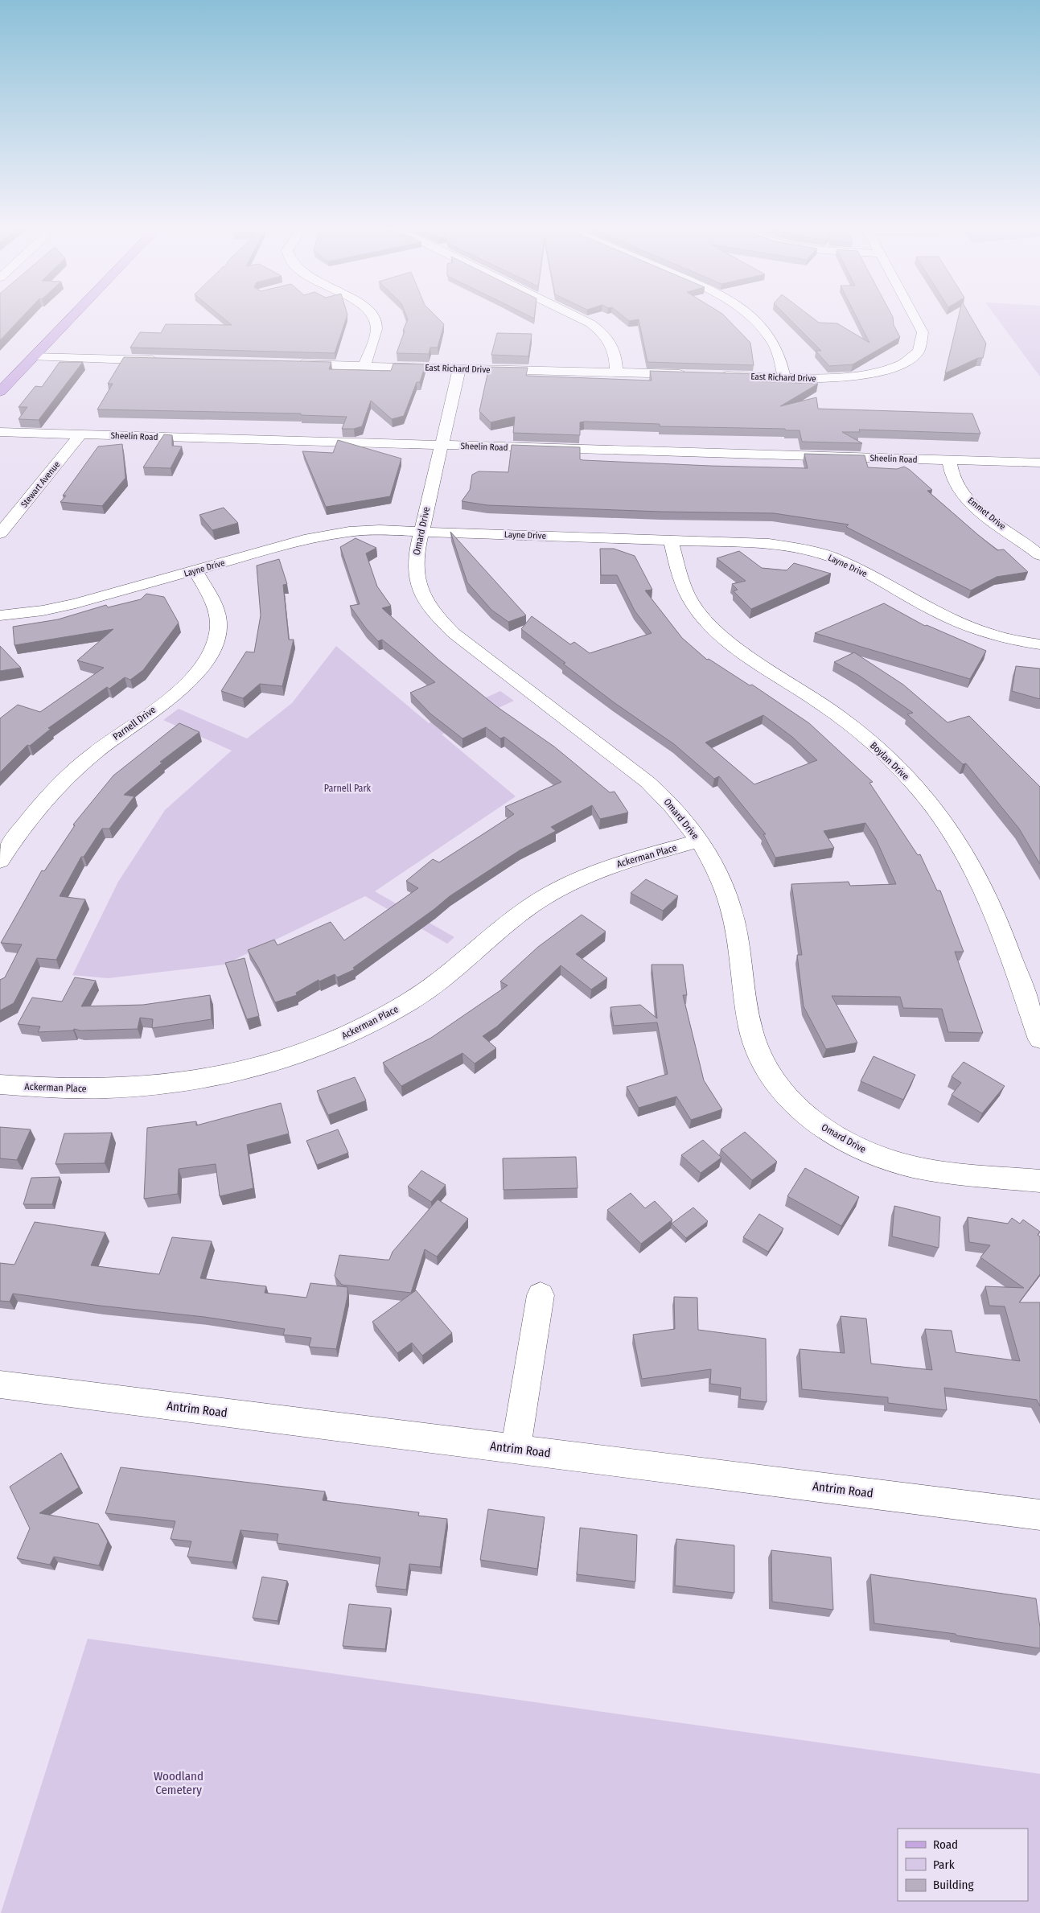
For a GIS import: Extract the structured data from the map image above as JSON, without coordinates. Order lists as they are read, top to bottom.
{
  "streets": {
    "street": [
      "East Richard Drive",
      "Sheelin Road",
      "Stewart Avenue",
      "Emmet Drive",
      "Omard Drive",
      "Layne Drive",
      "Parnell Drive",
      "Boylan Drive",
      "Ackerman Place",
      "Antrim Road"
    ]
  },
  "crossings": [
    ["East Richard Drive", "Omard Drive"],
    ["Sheelin Road", "Stewart Avenue"],
    ["Sheelin Road", "Emmet Drive"],
    ["Sheelin Road", "Omard Drive"],
    ["Omard Drive", "Layne Drive"],
    ["Omard Drive", "Ackerman Place"],
    ["Layne Drive", "Parnell Drive"],
    ["Layne Drive", "Boylan Drive"]
  ],
  "parks": ["Parnell Park", "Woodland Cemetery"],
  "legend": ["Road", "Park", "Building"]
}
